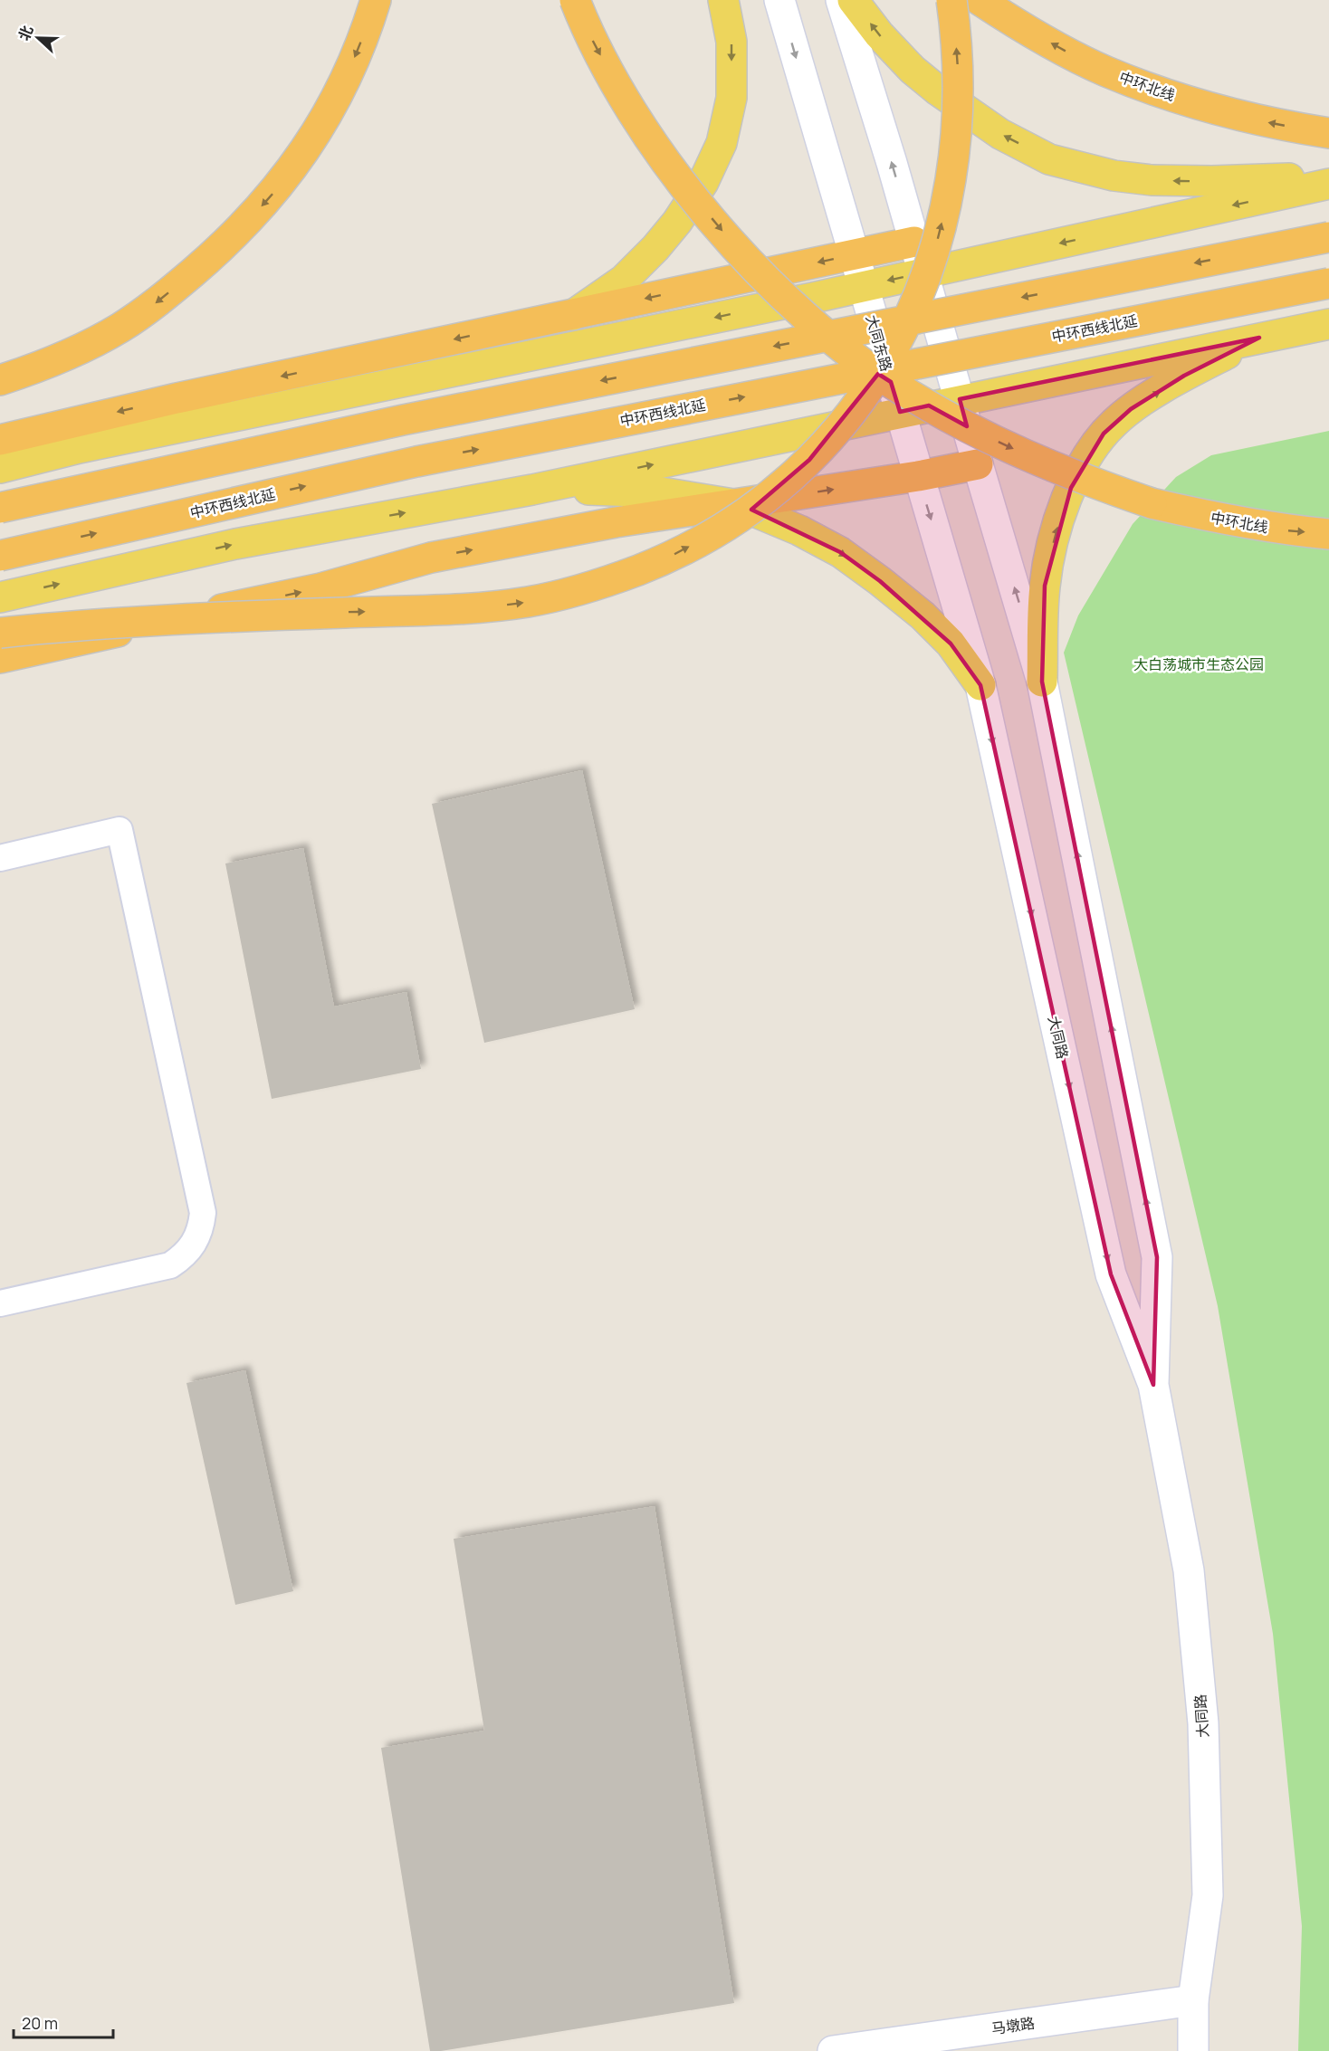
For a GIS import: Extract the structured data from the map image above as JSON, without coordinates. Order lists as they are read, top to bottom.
{
  "streets": {
    "highway": ["中环北线", "中环西线北延"],
    "main road": ["大同东路", "大同路", "马墩路"]
  },
  "crossings": [
    ["大同东路", "大同路"],
    ["大同路", "马墩路"]
  ],
  "parks": ["大白荡城市生态公园"],
  "scale_bar": "20 m",
  "north": "left"
}
